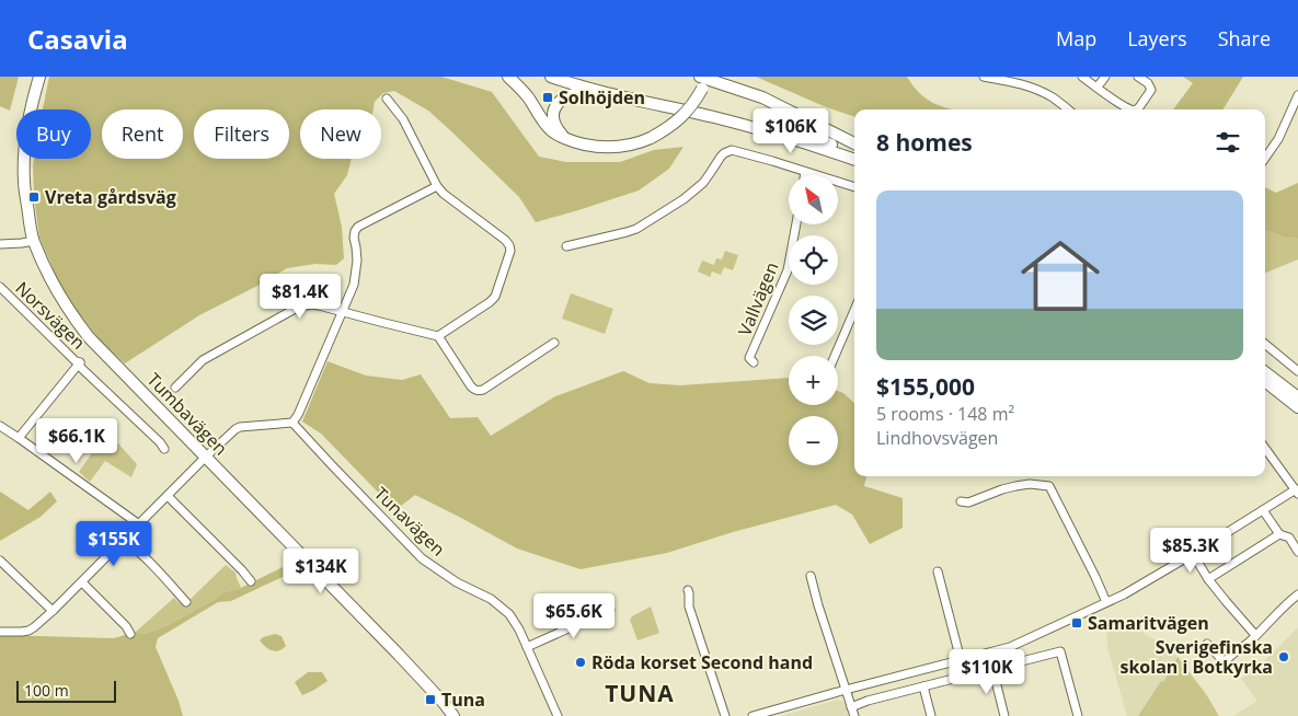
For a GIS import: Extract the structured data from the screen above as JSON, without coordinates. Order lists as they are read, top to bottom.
{
  "streets": {
    "main road": ["Tumbavägen"],
    "street": ["Vallvägen", "Norsvägen", "Tunavägen"]
  },
  "districts": ["TUNA"],
  "places": {
    "transit": [
      "Solhöjden",
      "Vreta gårdsväg",
      "Samaritvägen",
      "Tuna"
    ],
    "other": ["Sverigefinska skolan i Botkyrka", "Röda korset Second hand"]
  },
  "scale_bar": "100 m",
  "north": "top left",
  "page": {
    "header": "Casavia",
    "nav": ["Map", "Layers", "Share"],
    "price": [
      "$106K",
      "$81.4K",
      "$66.1K",
      "$155K",
      "$85.3K",
      "$134K",
      "$65.6K",
      "$110K"
    ],
    "chip": [
      "Buy",
      "Rent",
      "Filters",
      "New"
    ],
    "heading": "8 homes",
    "map_buttons": ["+", "−"],
    "list": [
      {
        "name": "$155,000",
        "note": "5 rooms · 148 m² · Lindhovsvägen"
      }
    ],
    "scale": "100 m"
  }
}
